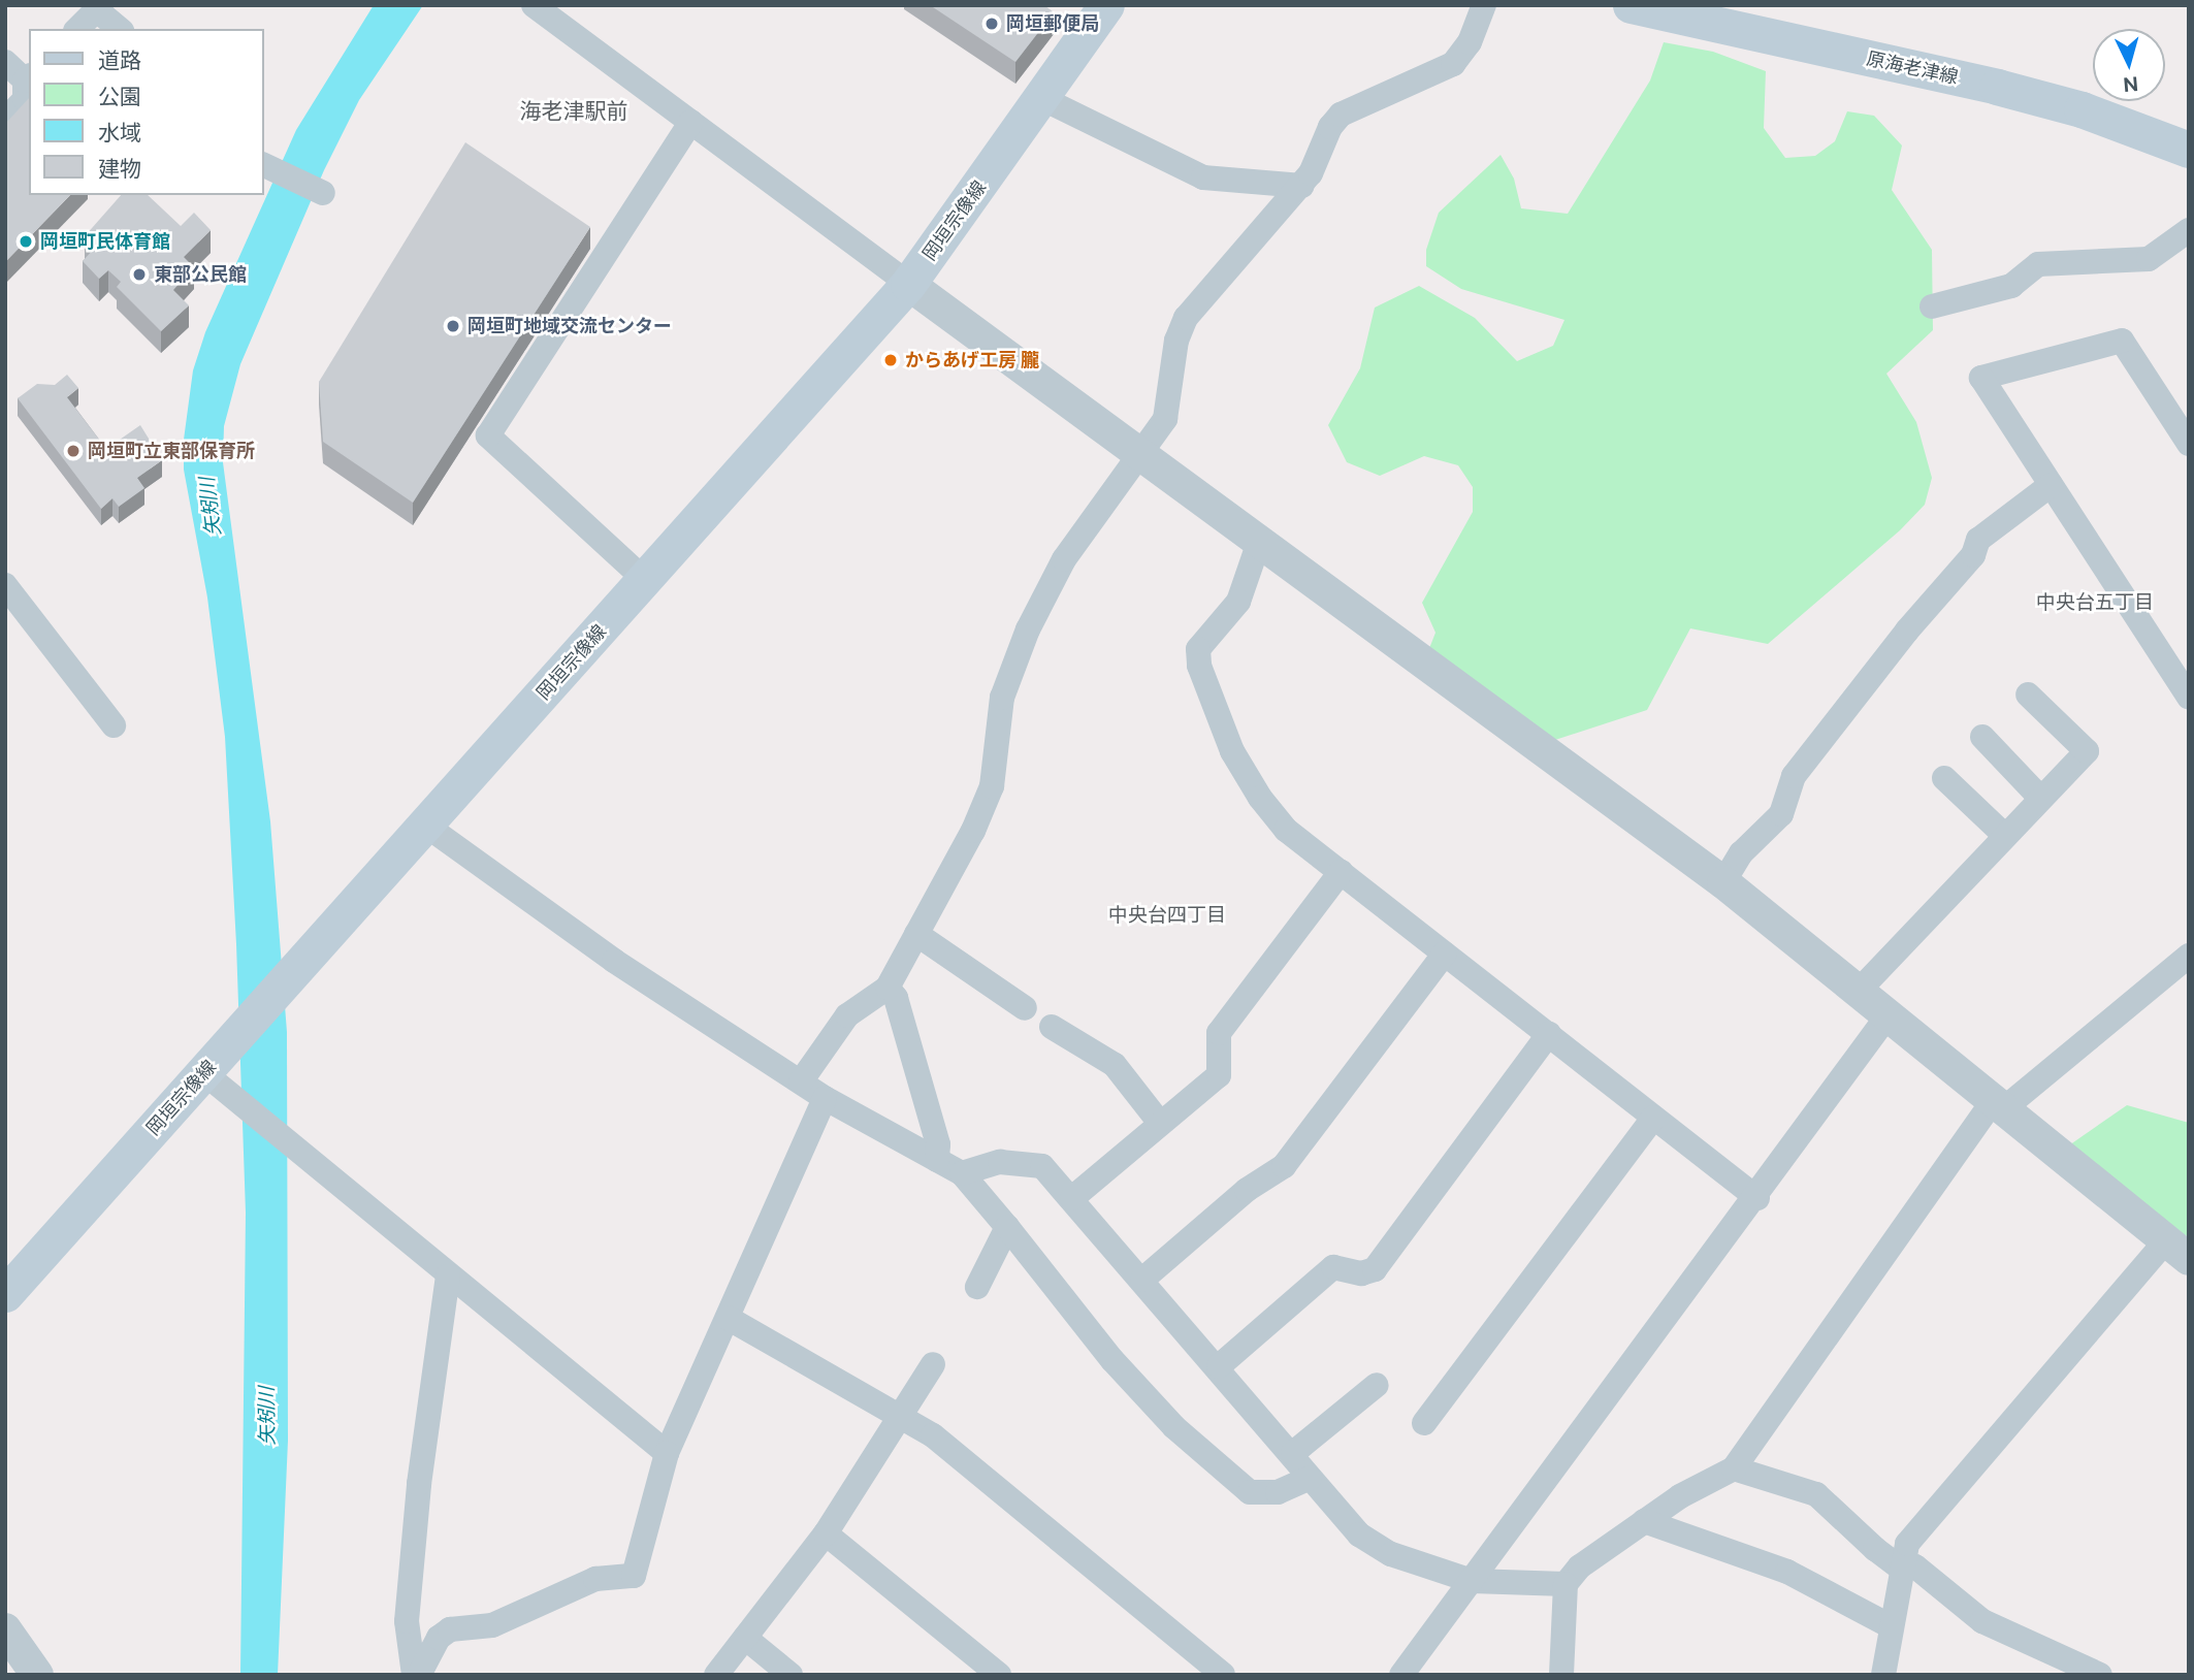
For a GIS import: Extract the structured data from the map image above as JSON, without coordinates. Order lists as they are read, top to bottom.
{
  "streets": {
    "main road": ["原海老津線", "岡垣宗像線"]
  },
  "districts": ["海老津駅前", "中央台五丁目", "中央台四丁目"],
  "water": ["矢矧川"],
  "places": [
    "岡垣郵便局",
    "岡垣町民体育館",
    "東部公民館",
    "岡垣町地域交流センター",
    "からあげ工房 朧",
    "岡垣町立東部保育所"
  ],
  "legend": [
    "道路",
    "公園",
    "水域",
    "建物"
  ],
  "north": "bottom"
}
